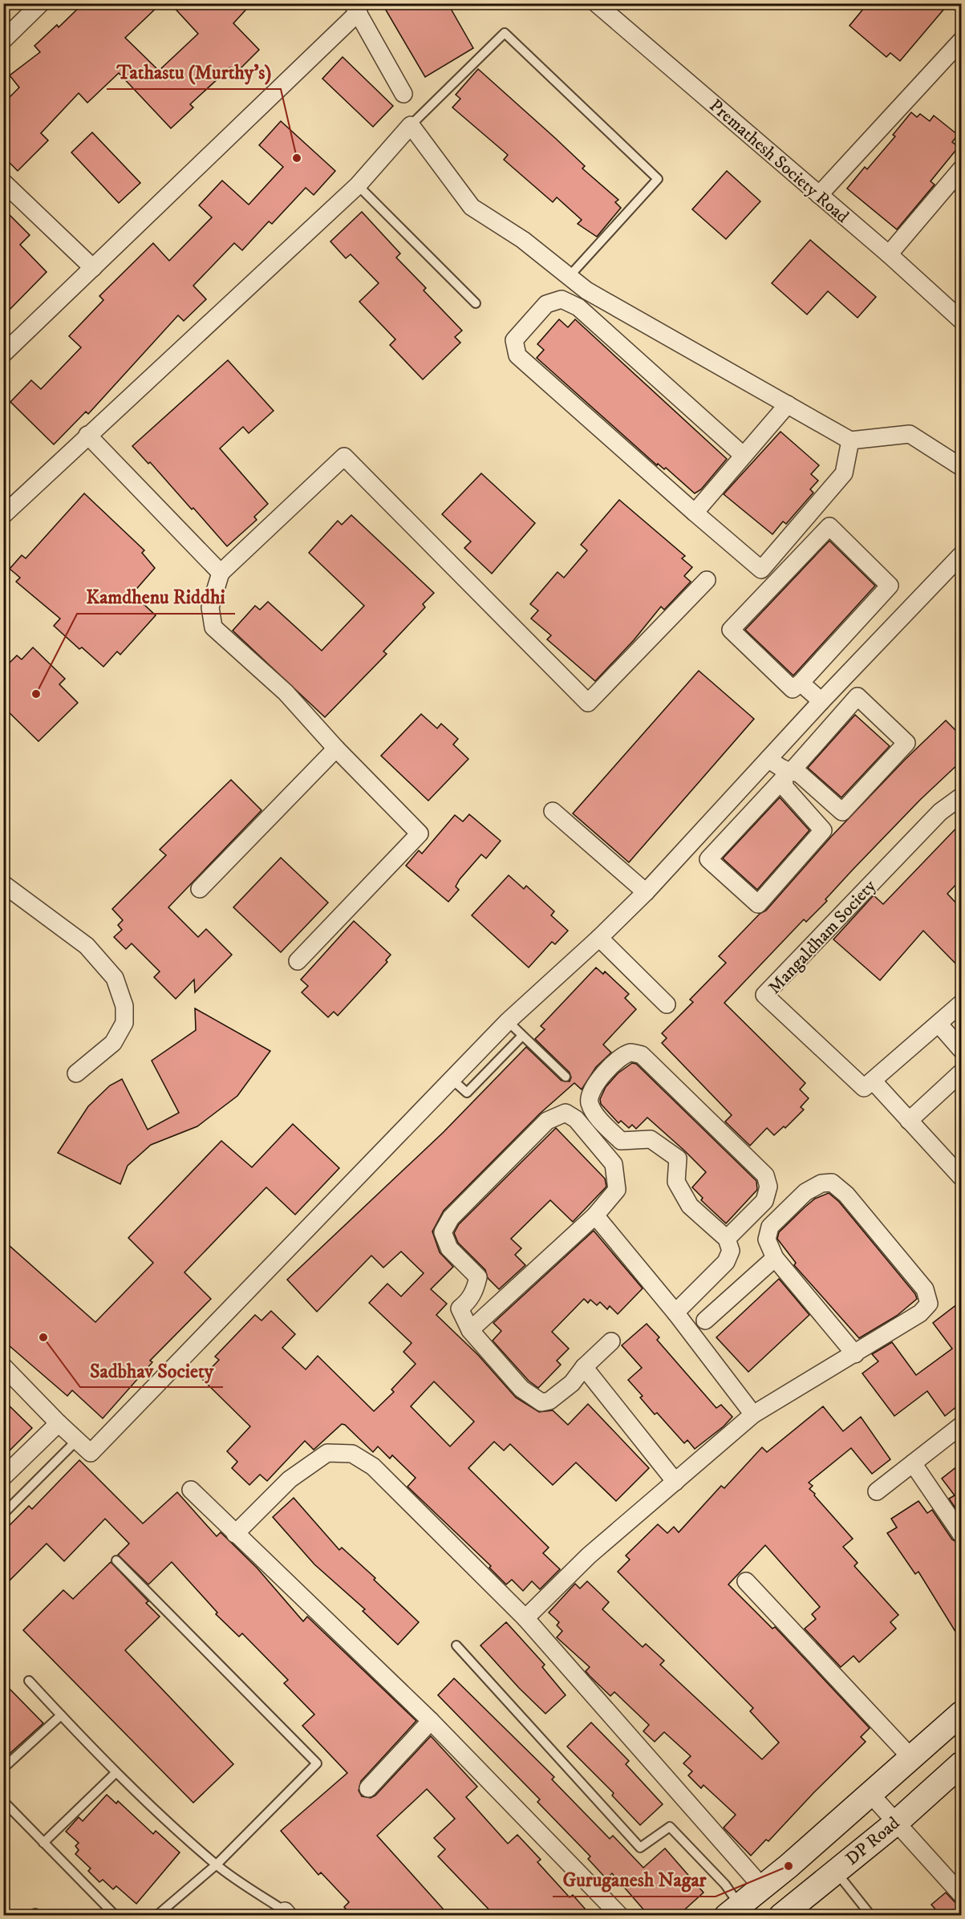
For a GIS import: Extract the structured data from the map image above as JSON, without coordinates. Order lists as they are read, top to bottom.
{
  "streets": {
    "main road": ["DP Road"],
    "street": ["Premathesh Society Road", "Mangaldham Society"]
  },
  "places": [
    "Tathastu (Murthy's)",
    "Kamdhenu Riddhi",
    "Sadbhav Society",
    "Guruganesh Nagar"
  ]
}
